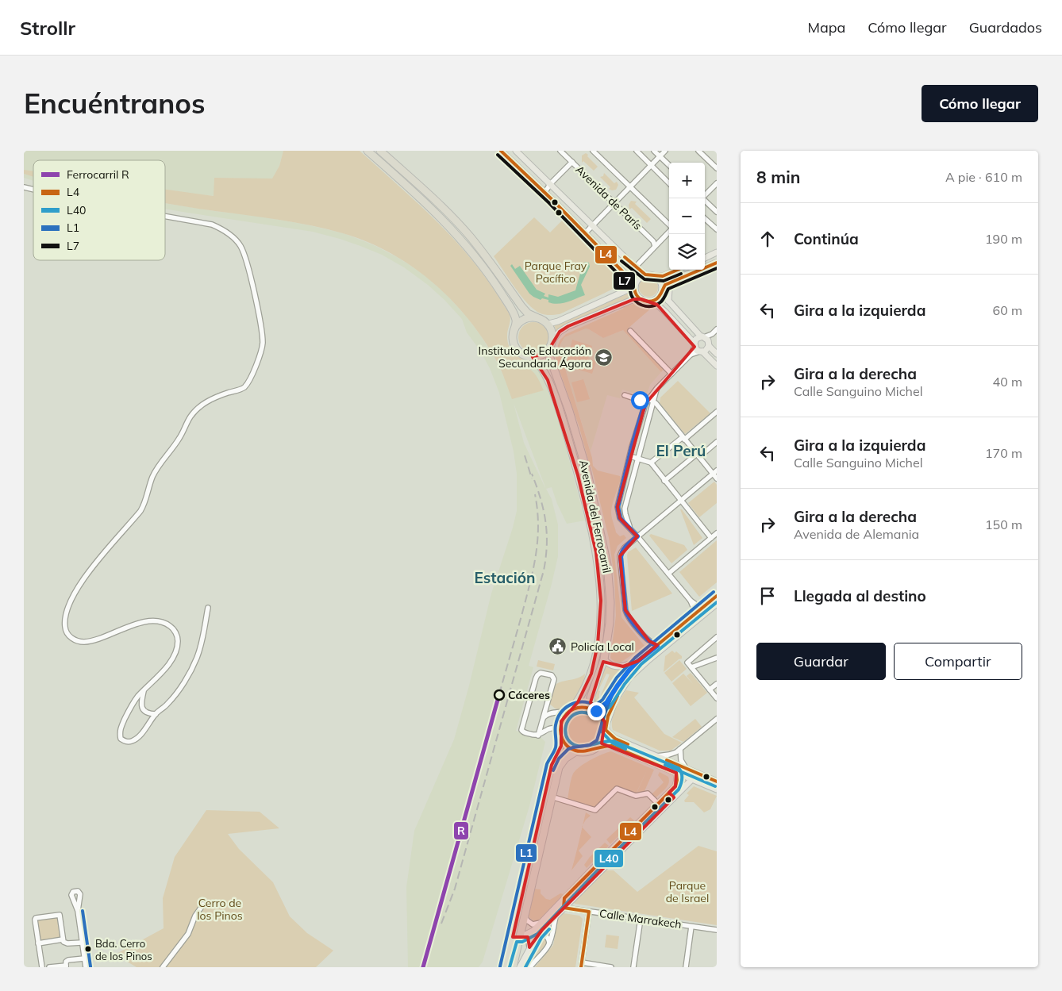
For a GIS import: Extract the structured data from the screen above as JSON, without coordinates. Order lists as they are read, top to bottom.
{
  "streets": {
    "highway": ["Avenida del Ferrocarril"],
    "street": ["Avenida de París", "Calle Marrakech"]
  },
  "districts": ["El Perú", "Estación"],
  "parks": ["Parque Fray Pacífico", "Parque de Israel", "Cerro de los Pinos"],
  "places": {
    "school or university": ["Instituto de Educación Secundaria Ágora"],
    "public building": ["Policía Local"],
    "other": ["Cáceres", "Bda. Cerro de los Pinos"]
  },
  "lines": [
    "transit line L4",
    "transit line L7",
    "transit line L1",
    "transit line L40",
    "rail line R"
  ],
  "legend": [
    "Ferrocarril R",
    "L4",
    "L40",
    "L1",
    "L7"
  ],
  "page": {
    "header": "Strollr",
    "nav": ["Mapa", "Cómo llegar", "Guardados"],
    "buttons": [
      "Cómo llegar",
      ["Guardar", "Compartir"]
    ],
    "title": "Encuéntranos",
    "heading": ["8 min", "A pie · 610 m"],
    "map_buttons": ["+", "−"],
    "list": [
      ["Continúa", "190 m"],
      ["Gira a la izquierda", "60 m"],
      ["Gira a la derecha", "Calle Sanguino Michel", "40 m"],
      ["Gira a la izquierda", "Calle Sanguino Michel", "170 m"],
      ["Gira a la derecha", "Avenida de Alemania", "150 m"],
      "Llegada al destino"
    ]
  }
}
